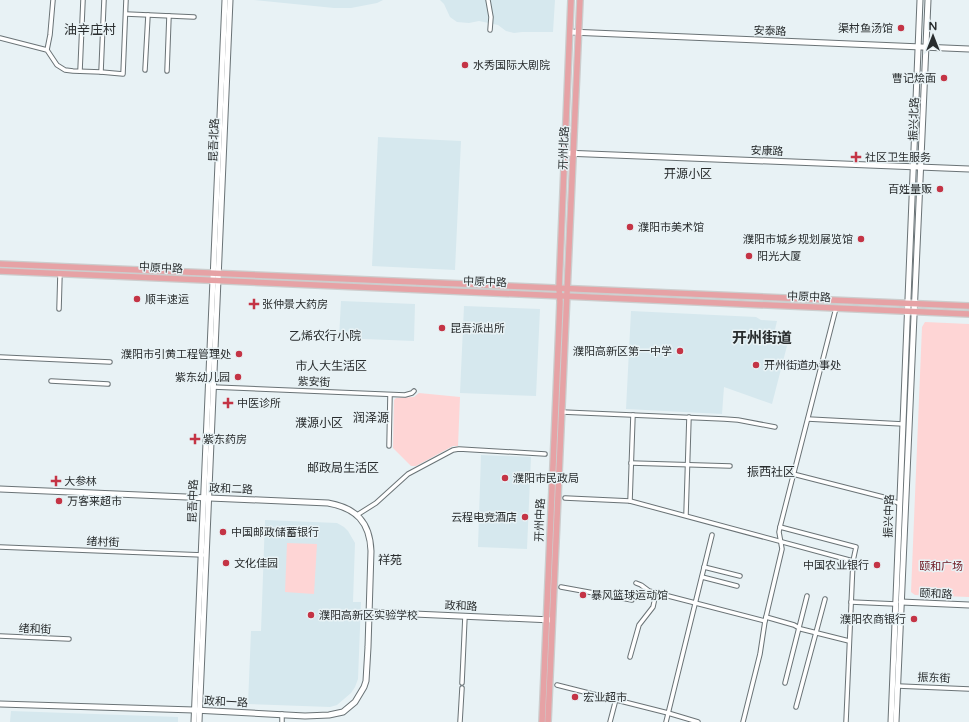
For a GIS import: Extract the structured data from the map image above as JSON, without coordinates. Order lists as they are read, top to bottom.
{
  "streets": {
    "main road": ["开州北路", "中原中路", "开州中路"],
    "street": [
      "安泰路",
      "振兴北路",
      "昆吾北路",
      "安康路",
      "紫安街",
      "政和二路",
      "昆吾中路",
      "振兴中路",
      "绪村街",
      "颐和路",
      "政和路",
      "绪和街",
      "振东街",
      "政和一路"
    ]
  },
  "crossings": [
    ["安泰路", "振兴北路"],
    ["安泰路", "开州北路"],
    ["振兴北路", "安康路"],
    ["振兴北路", "中原中路"],
    ["振兴北路", "振兴中路"],
    ["昆吾北路", "中原中路"],
    ["昆吾北路", "昆吾中路"],
    ["开州北路", "安康路"],
    ["开州北路", "中原中路"],
    ["开州北路", "开州中路"],
    ["中原中路", "昆吾中路"],
    ["中原中路", "振兴中路"],
    ["中原中路", "开州中路"],
    ["紫安街", "昆吾中路"],
    ["政和二路", "昆吾中路"],
    ["政和二路", "政和路"],
    ["政和二路", "政和一路"],
    ["昆吾中路", "绪村街"],
    ["昆吾中路", "政和一路"],
    ["振兴中路", "颐和路"],
    ["振兴中路", "振东街"],
    ["开州中路", "政和路"],
    ["政和路", "政和一路"]
  ],
  "districts": [
    "油辛庄村",
    "开源小区",
    "乙烯农行小院",
    "开州街道",
    "市人大生活区",
    "润泽源",
    "濮源小区",
    "邮政局生活区",
    "振西社区",
    "祥苑"
  ],
  "parks": ["颐和广场"],
  "places": {
    "other": [
      "渠村鱼汤馆",
      "水秀国际大剧院",
      "曹记烩面",
      "百姓量贩",
      "濮阳市美术馆",
      "濮阳市城乡规划展览馆",
      "阳光大厦",
      "顺丰速运",
      "昆吾派出所",
      "濮阳高新区第一中学",
      "濮阳市引黄工程管理处",
      "开州街道办事处",
      "紫东幼儿园",
      "濮阳市民政局",
      "万客来超市",
      "云程电竞酒店",
      "中国邮政储蓄银行",
      "文化佳园",
      "中国农业银行",
      "暴风篮球运动馆",
      "濮阳高新区实验学校",
      "濮阳农商银行",
      "宏业超市"
    ],
    "health": [
      "社区卫生服务",
      "张仲景大药房",
      "中医诊所",
      "紫东药房",
      "大参林"
    ]
  },
  "north": "top"
}
